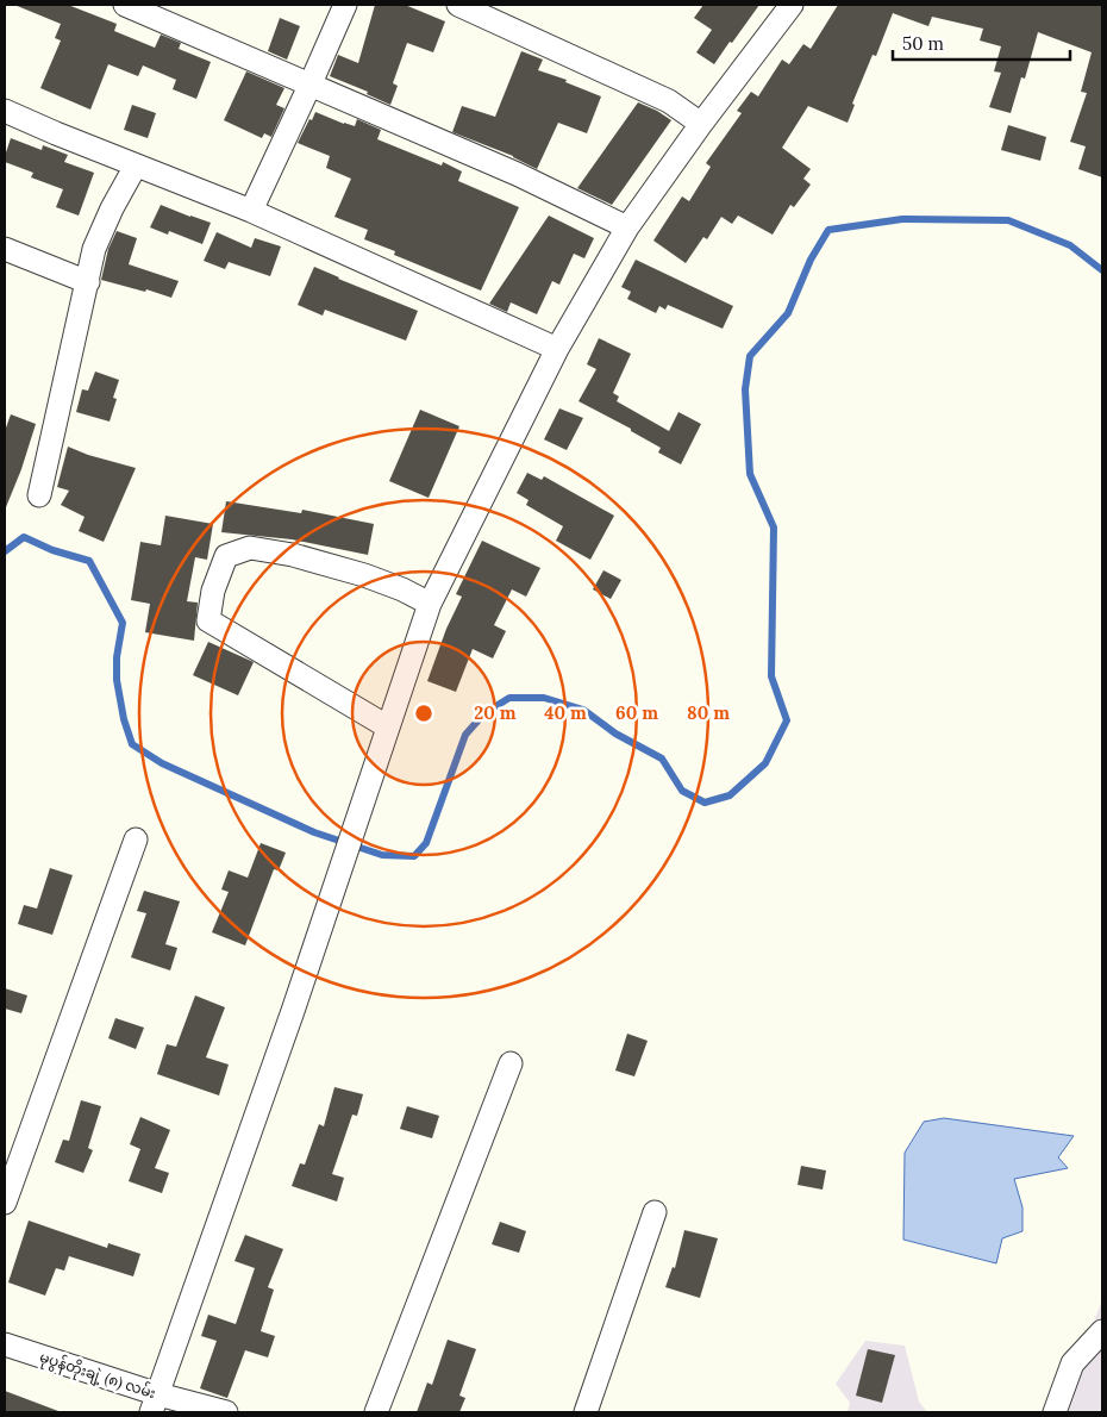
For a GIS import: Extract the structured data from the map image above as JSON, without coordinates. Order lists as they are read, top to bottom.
{
  "streets": {
    "street": ["မုပွန်တိုးချဲ့ (၈) လမ်း"]
  },
  "scale_bar": "50 m",
  "rings": [
    "20 m",
    "40 m",
    "60 m",
    "80 m"
  ]
}
